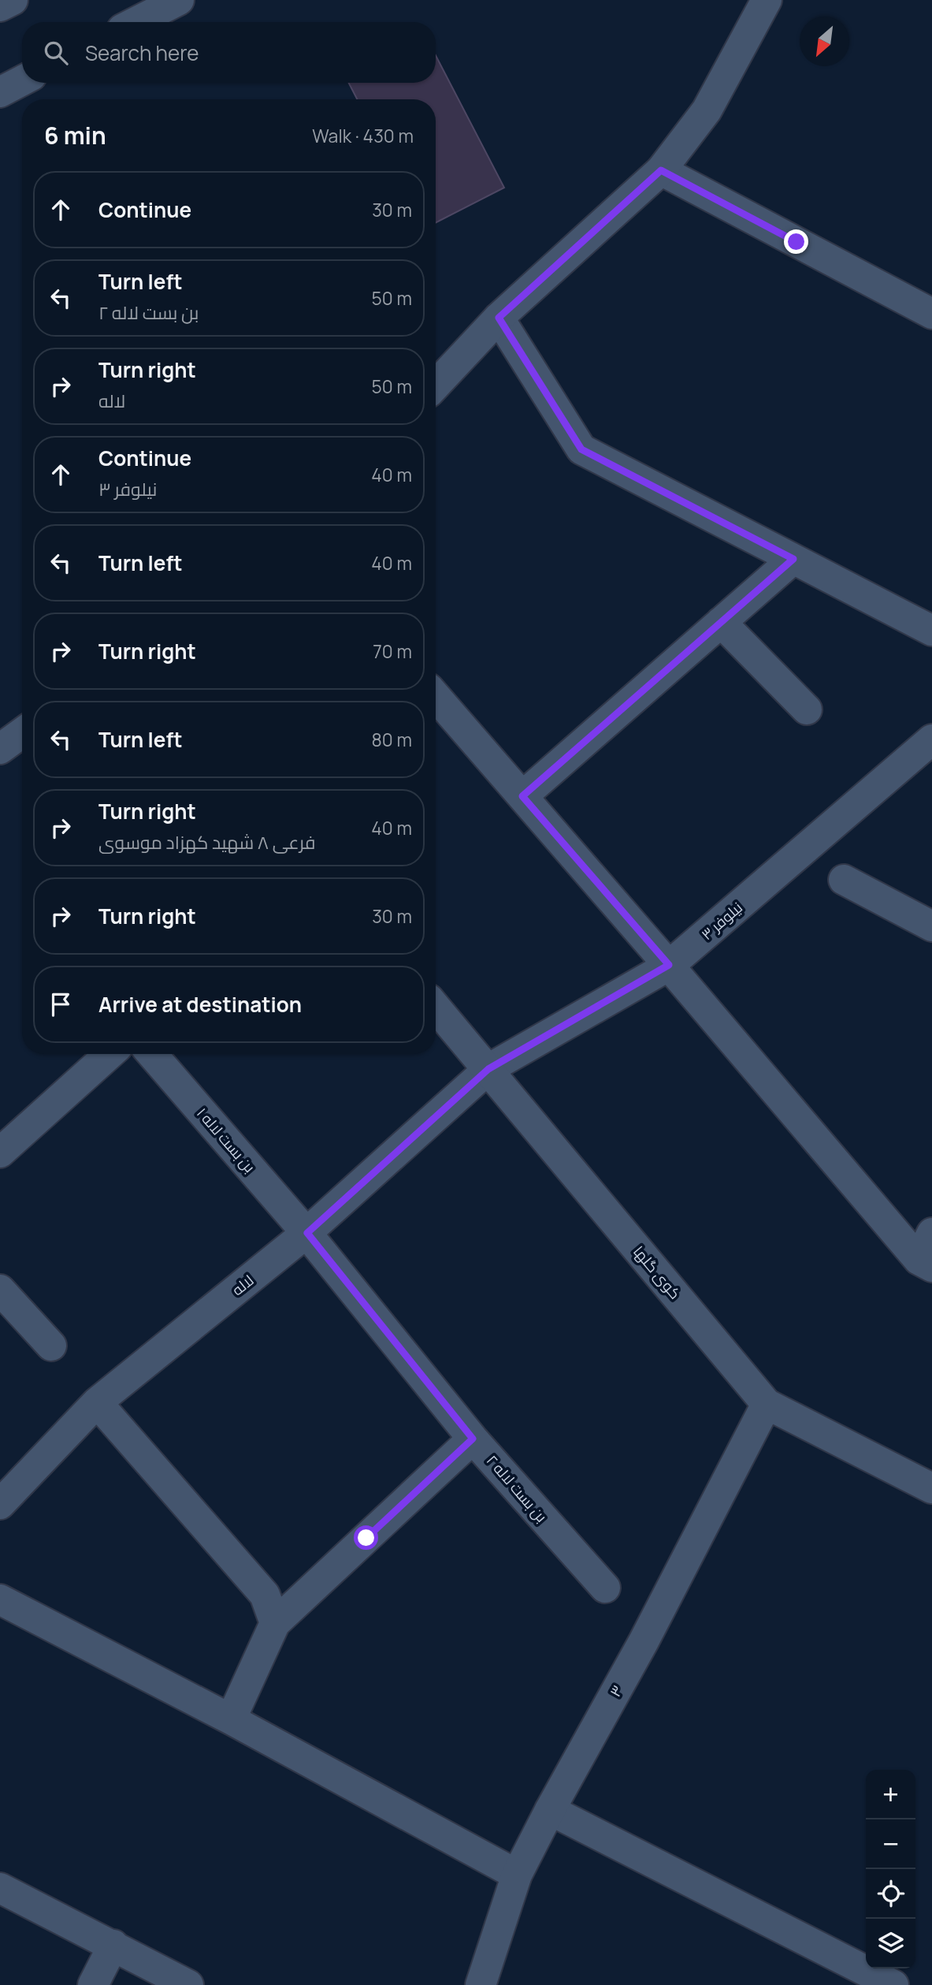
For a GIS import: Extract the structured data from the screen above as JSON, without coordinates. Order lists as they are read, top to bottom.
{
  "streets": {
    "street": [
      "نیلوفر ۳",
      "بن بست لاله ۱",
      "کوی گلها",
      "لاله",
      "بن بست لاله ۲",
      "۳"
    ]
  },
  "crossings": [
    ["نیلوفر ۳", "کوی گلها"],
    ["نیلوفر ۳", "لاله"],
    ["بن بست لاله ۱", "لاله"],
    ["بن بست لاله ۱", "بن بست لاله ۲"],
    ["کوی گلها", "لاله"],
    ["کوی گلها", "۳"],
    ["لاله", "بن بست لاله ۲"]
  ],
  "north": "bottom left",
  "page": {
    "search": "Search here",
    "heading": ["6 min", "Walk · 430 m"],
    "list": [
      ["Continue", "30 m"],
      ["Turn left", "بن بست لاله ۲", "50 m"],
      ["Turn right", "لاله", "50 m"],
      ["Continue", "نیلوفر ۳", "40 m"],
      ["Turn left", "40 m"],
      ["Turn right", "70 m"],
      ["Turn left", "80 m"],
      ["Turn right", "فرعی ۸ شهید کهزاد موسوی", "40 m"],
      ["Turn right", "30 m"],
      "Arrive at destination"
    ],
    "map_buttons": ["+", "−"]
  }
}
